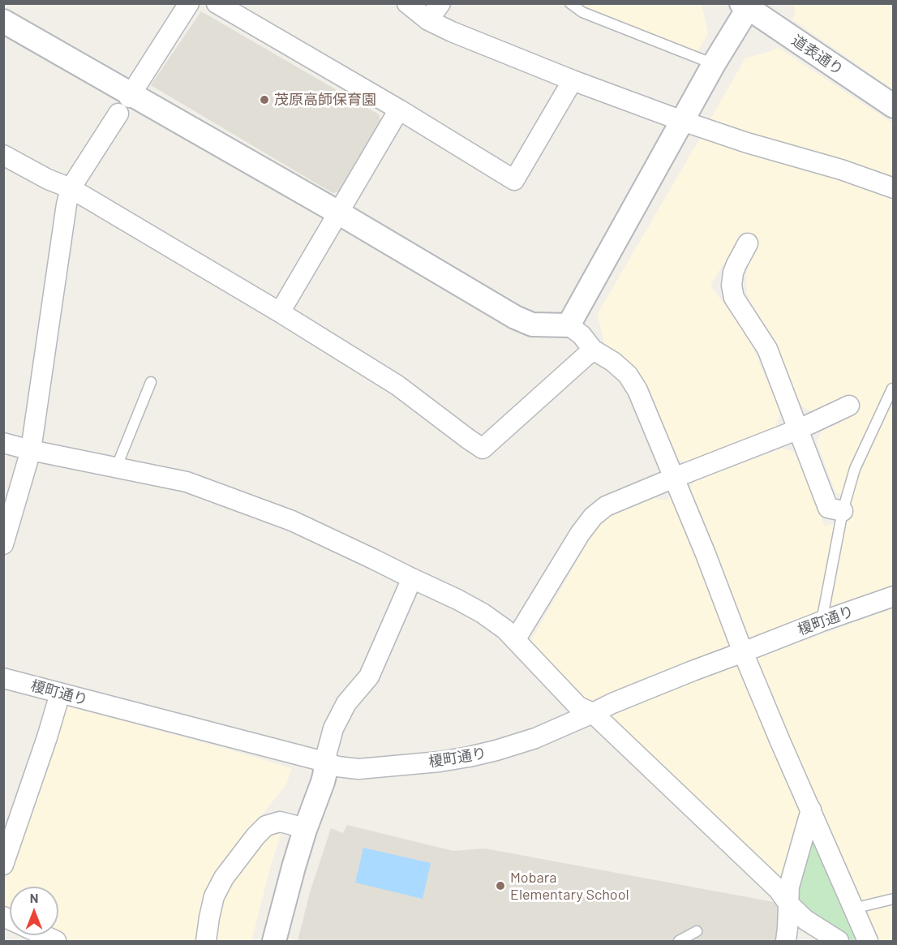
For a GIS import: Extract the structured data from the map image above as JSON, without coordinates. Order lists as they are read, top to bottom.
{
  "streets": {
    "street": ["道表通り", "榎町通り"]
  },
  "places": ["茂原高師保育園", "Mobara Elementary School"],
  "north": "top"
}
